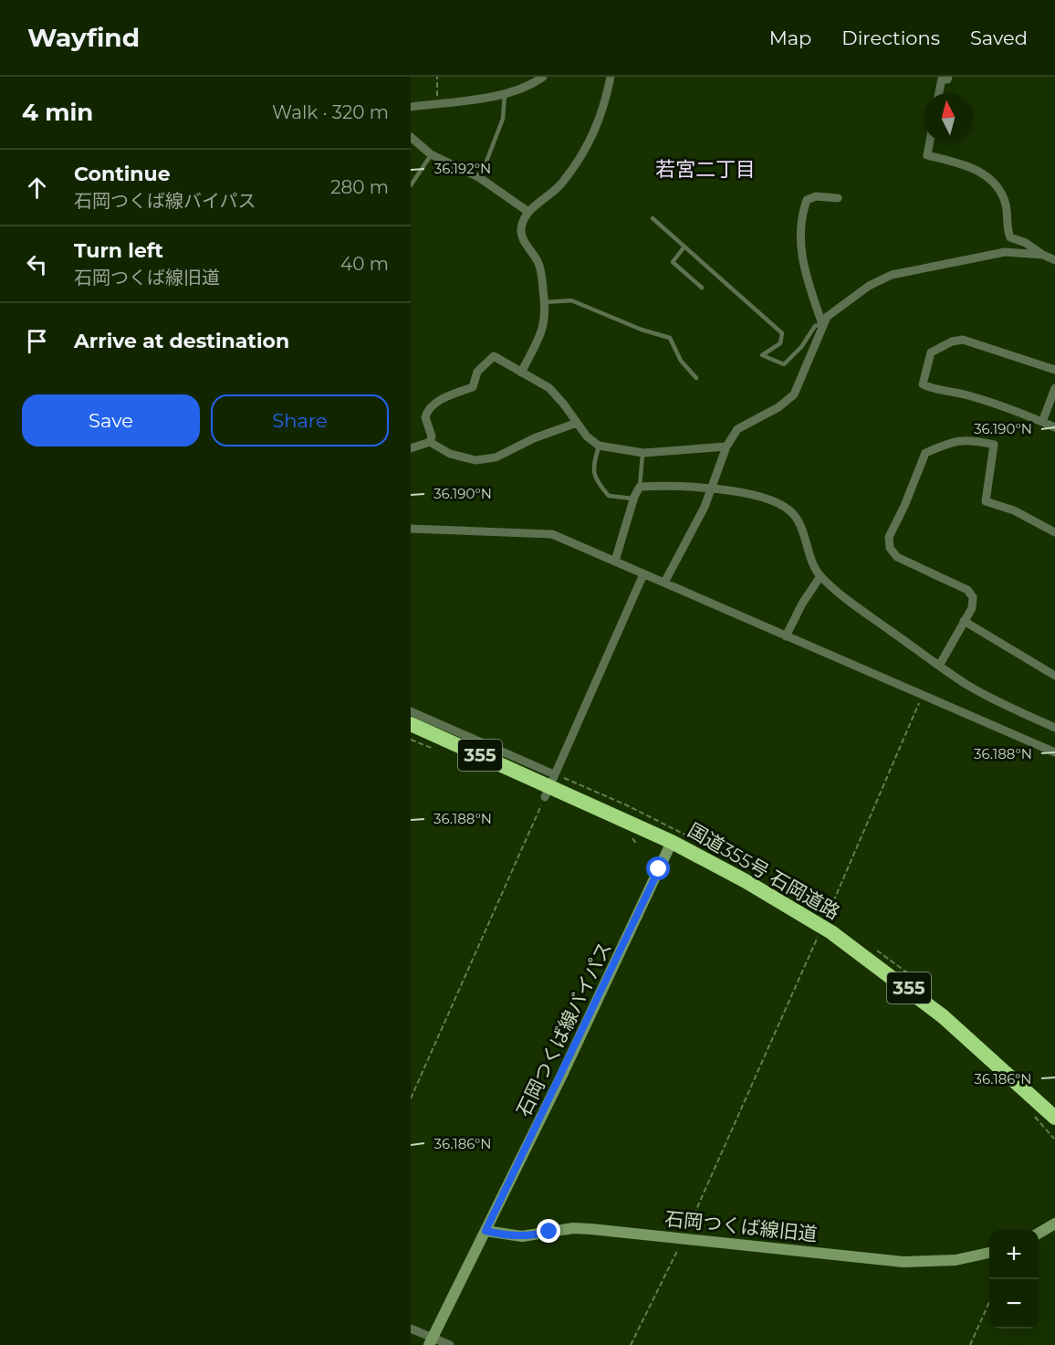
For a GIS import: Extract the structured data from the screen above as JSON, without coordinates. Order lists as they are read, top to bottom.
{
  "streets": {
    "highway": ["355", "国道355号 石岡道路"],
    "main road": ["石岡つくば線バイパス", "石岡つくば線旧道"]
  },
  "crossings": [
    ["国道355号 石岡道路", "石岡つくば線バイパス"],
    ["石岡つくば線バイパス", "石岡つくば線旧道"]
  ],
  "districts": ["若宮二丁目"],
  "north": "top",
  "page": {
    "header": "Wayfind",
    "nav": ["Map", "Directions", "Saved"],
    "heading": ["4 min", "Walk · 320 m"],
    "list": [
      ["Continue", "石岡つくば線バイパス", "280 m"],
      ["Turn left", "石岡つくば線旧道", "40 m"],
      "Arrive at destination"
    ],
    "buttons": ["Save", "Share"],
    "map_buttons": ["+", "−"]
  },
  "coordinates": [
    "36.192°N",
    "36.190°N",
    "36.188°N",
    "36.186°N"
  ]
}
